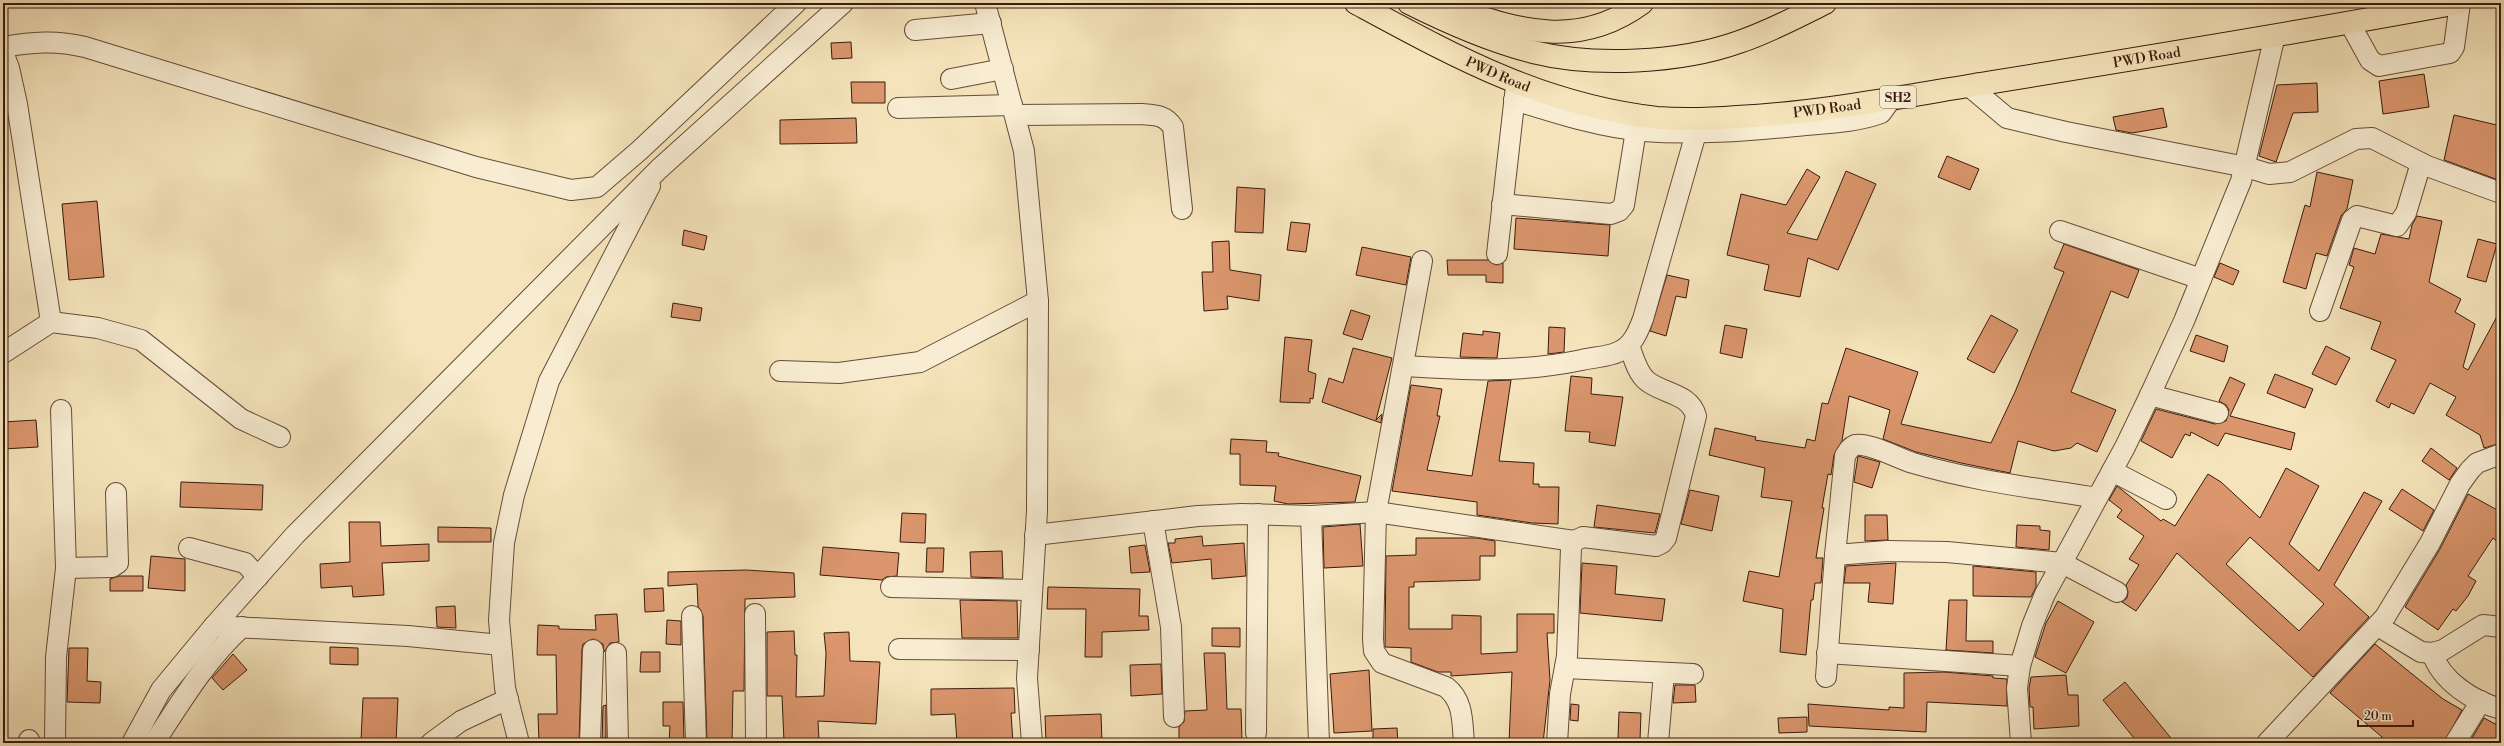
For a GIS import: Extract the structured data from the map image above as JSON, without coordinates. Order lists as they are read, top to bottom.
{
  "streets": {
    "main road": ["PWD Road", "SH2"]
  },
  "scale_bar": "20 m"
}
